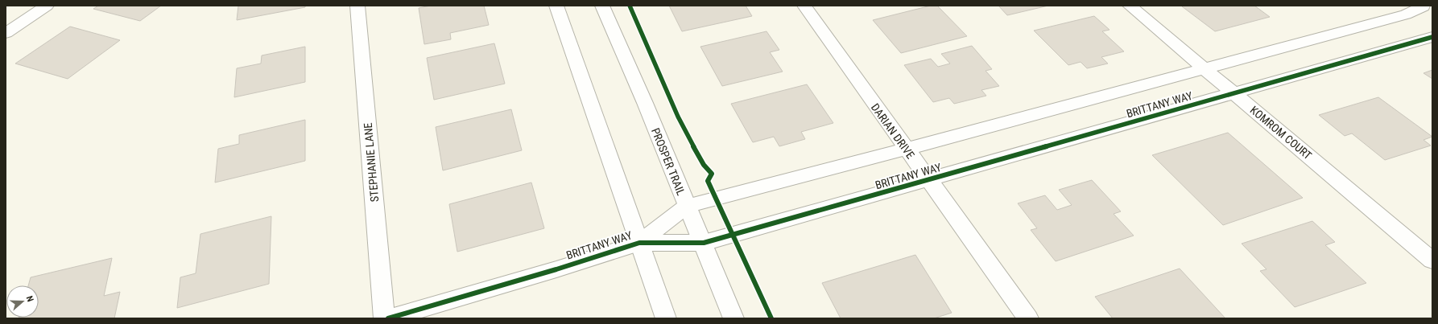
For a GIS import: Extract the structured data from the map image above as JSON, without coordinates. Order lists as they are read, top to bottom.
{
  "streets": {
    "street": [
      "BRITTANY WAY",
      "DARIAN DRIVE",
      "KOMROM COURT",
      "PROSPER TRAIL",
      "STEPHANIE LANE"
    ]
  },
  "crossings": [
    ["BRITTANY WAY", "DARIAN DRIVE"],
    ["BRITTANY WAY", "KOMROM COURT"],
    ["BRITTANY WAY", "PROSPER TRAIL"]
  ],
  "north": "right"
}
